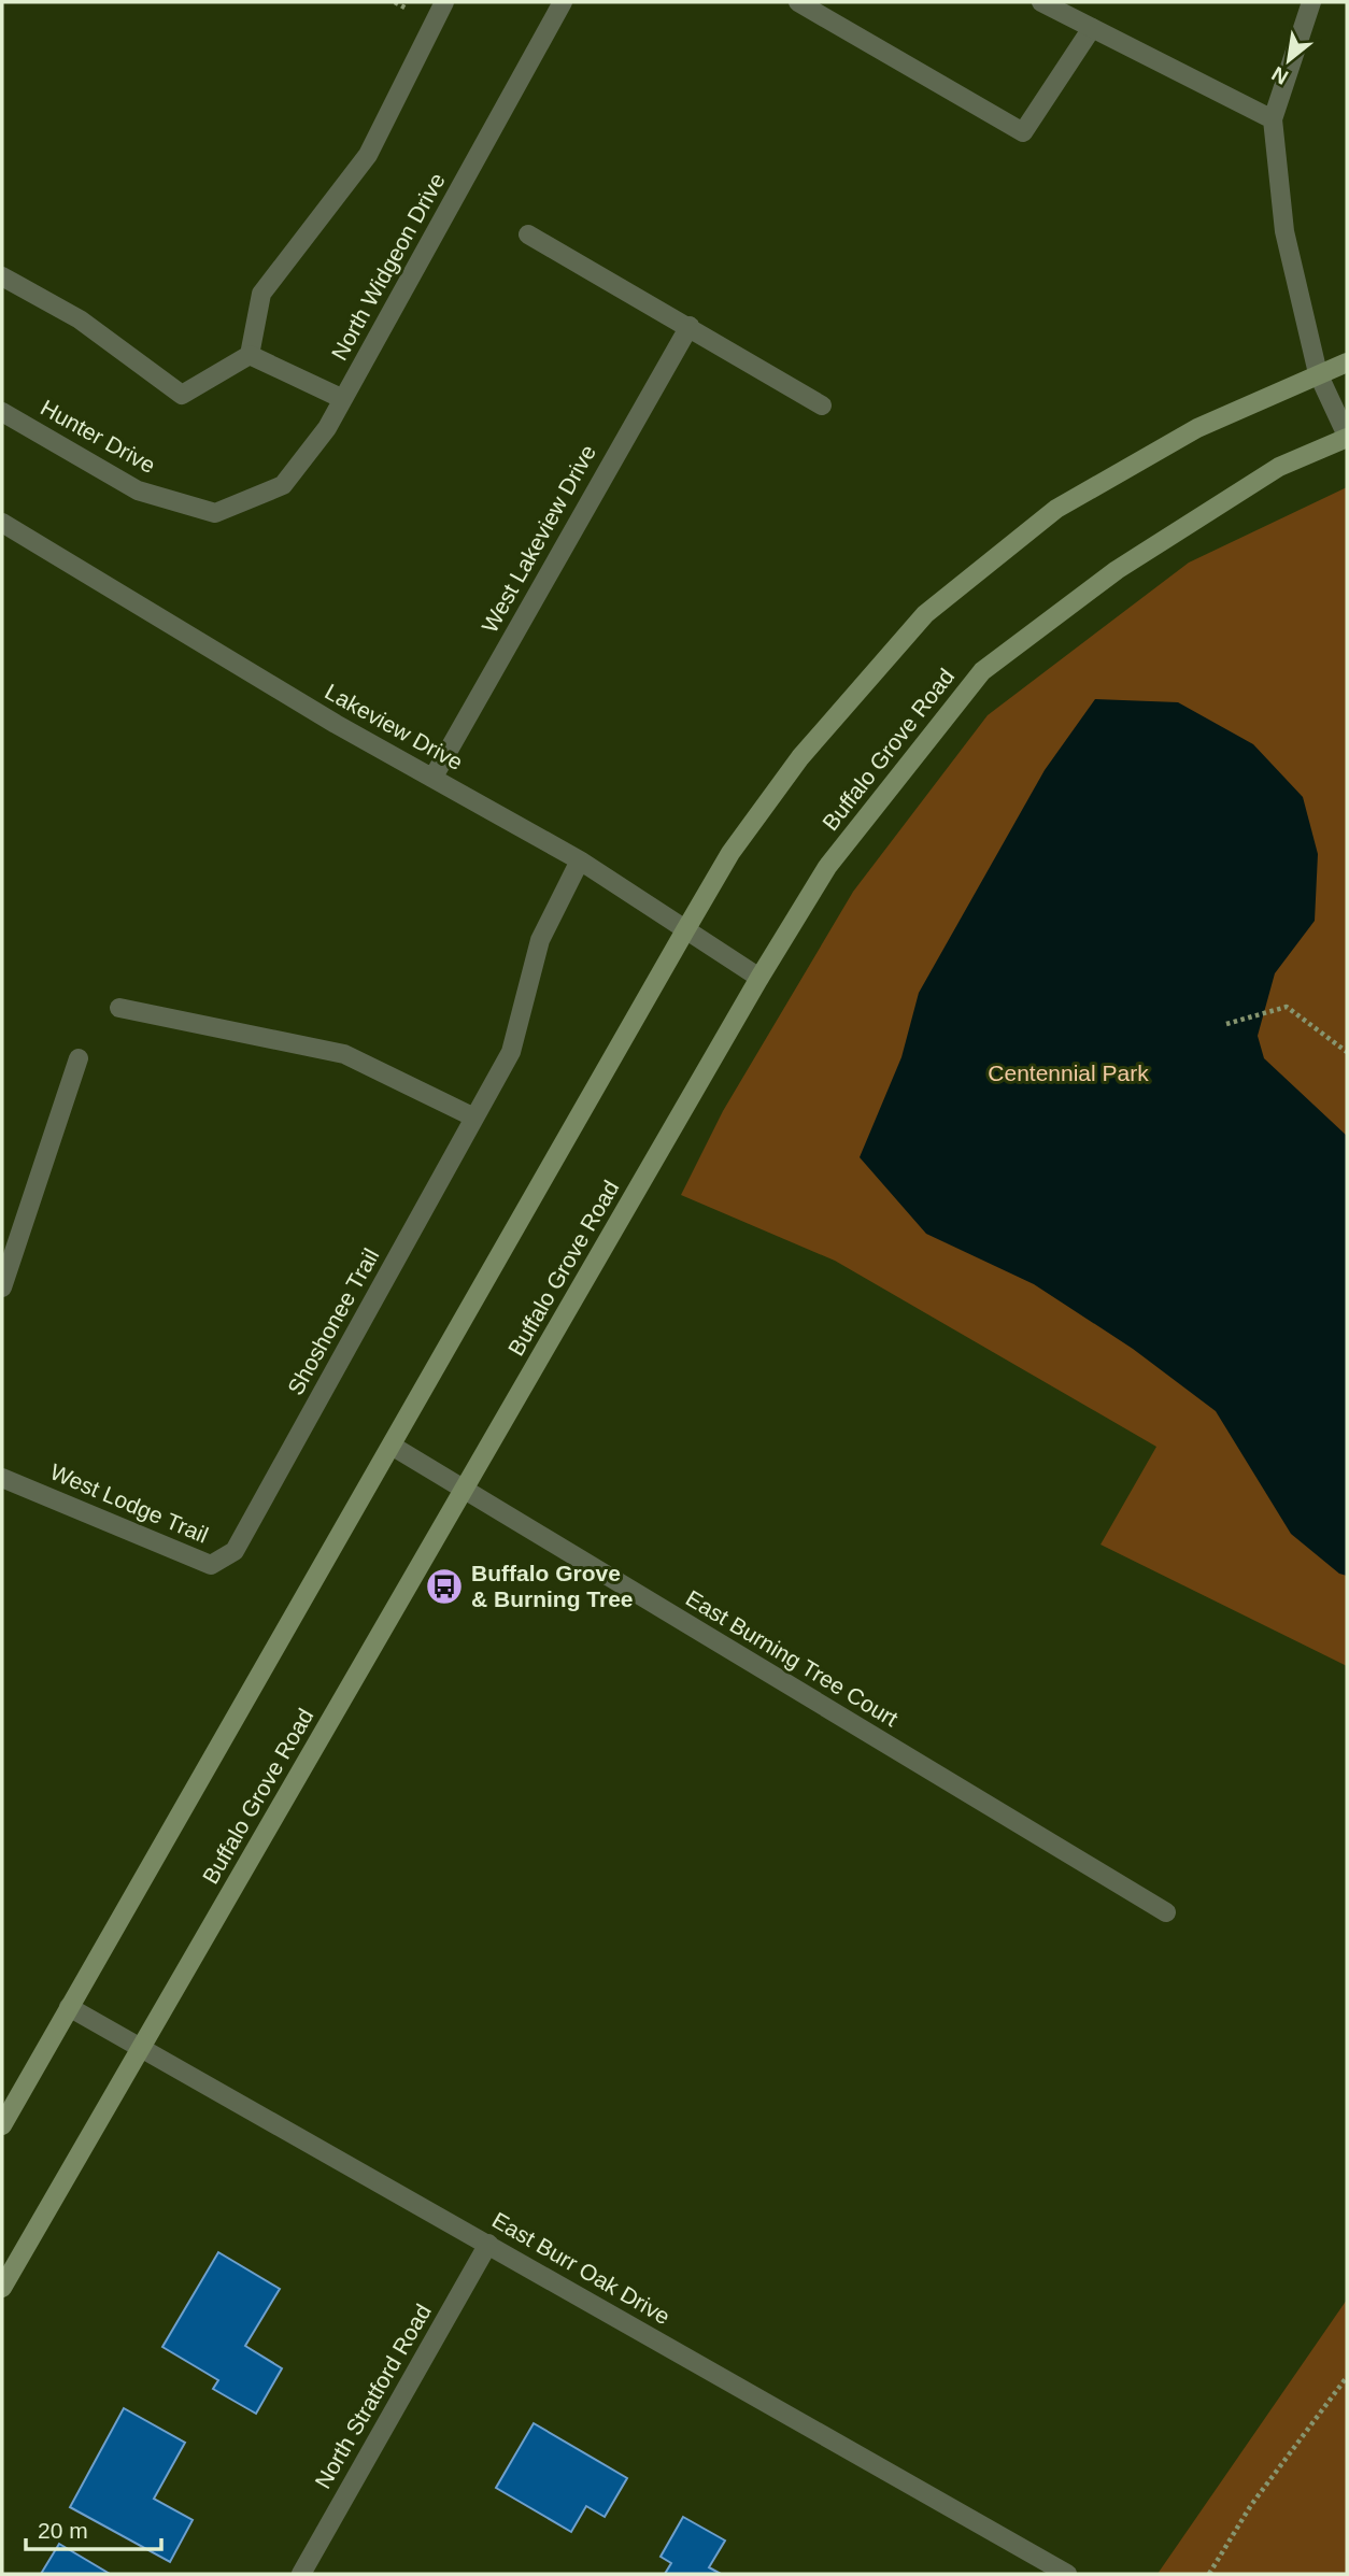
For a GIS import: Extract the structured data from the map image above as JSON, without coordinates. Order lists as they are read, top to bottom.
{
  "streets": {
    "main road": ["Buffalo Grove Road"],
    "street": [
      "North Widgeon Drive",
      "Hunter Drive",
      "West Lakeview Drive",
      "Lakeview Drive",
      "Shoshonee Trail",
      "West Lodge Trail",
      "East Burning Tree Court",
      "East Burr Oak Drive",
      "North Stratford Road"
    ]
  },
  "crossings": [
    ["North Widgeon Drive", "Hunter Drive"],
    ["West Lakeview Drive", "Lakeview Drive"],
    ["Lakeview Drive", "Buffalo Grove Road"],
    ["Lakeview Drive", "Shoshonee Trail"],
    ["Buffalo Grove Road", "East Burning Tree Court"],
    ["Buffalo Grove Road", "East Burr Oak Drive"],
    ["Shoshonee Trail", "West Lodge Trail"],
    ["East Burr Oak Drive", "North Stratford Road"]
  ],
  "parks": ["Centennial Park"],
  "places": {
    "bus stop": ["Buffalo Grove & Burning Tree"]
  },
  "scale_bar": "20 m",
  "north": "bottom left"
}
